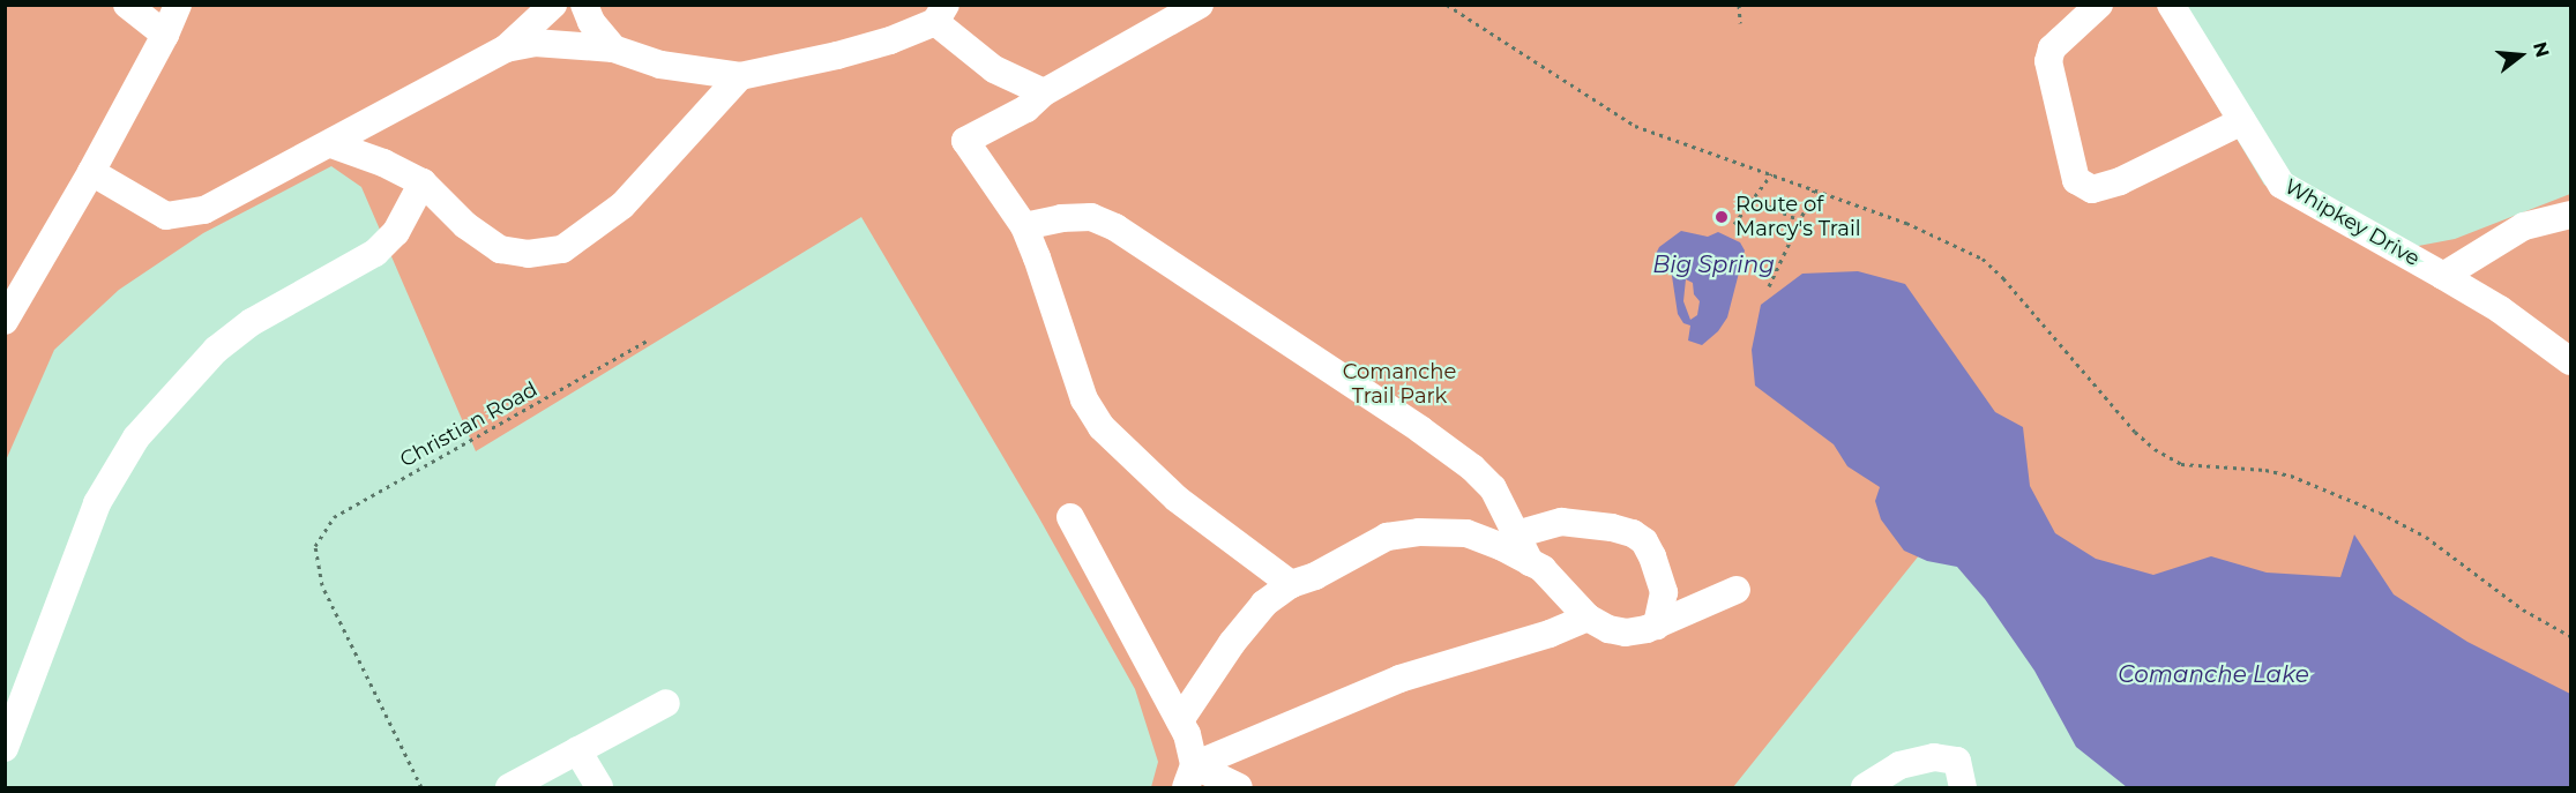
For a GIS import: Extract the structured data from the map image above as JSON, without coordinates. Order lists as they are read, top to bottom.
{
  "streets": {
    "street": ["Whipkey Drive"],
    "path": ["Christian Road"]
  },
  "water": ["Big Spring", "Comanche Lake"],
  "parks": ["Comanche Trail Park"],
  "places": ["Route of Marcy's Trail"],
  "north": "right"
}
